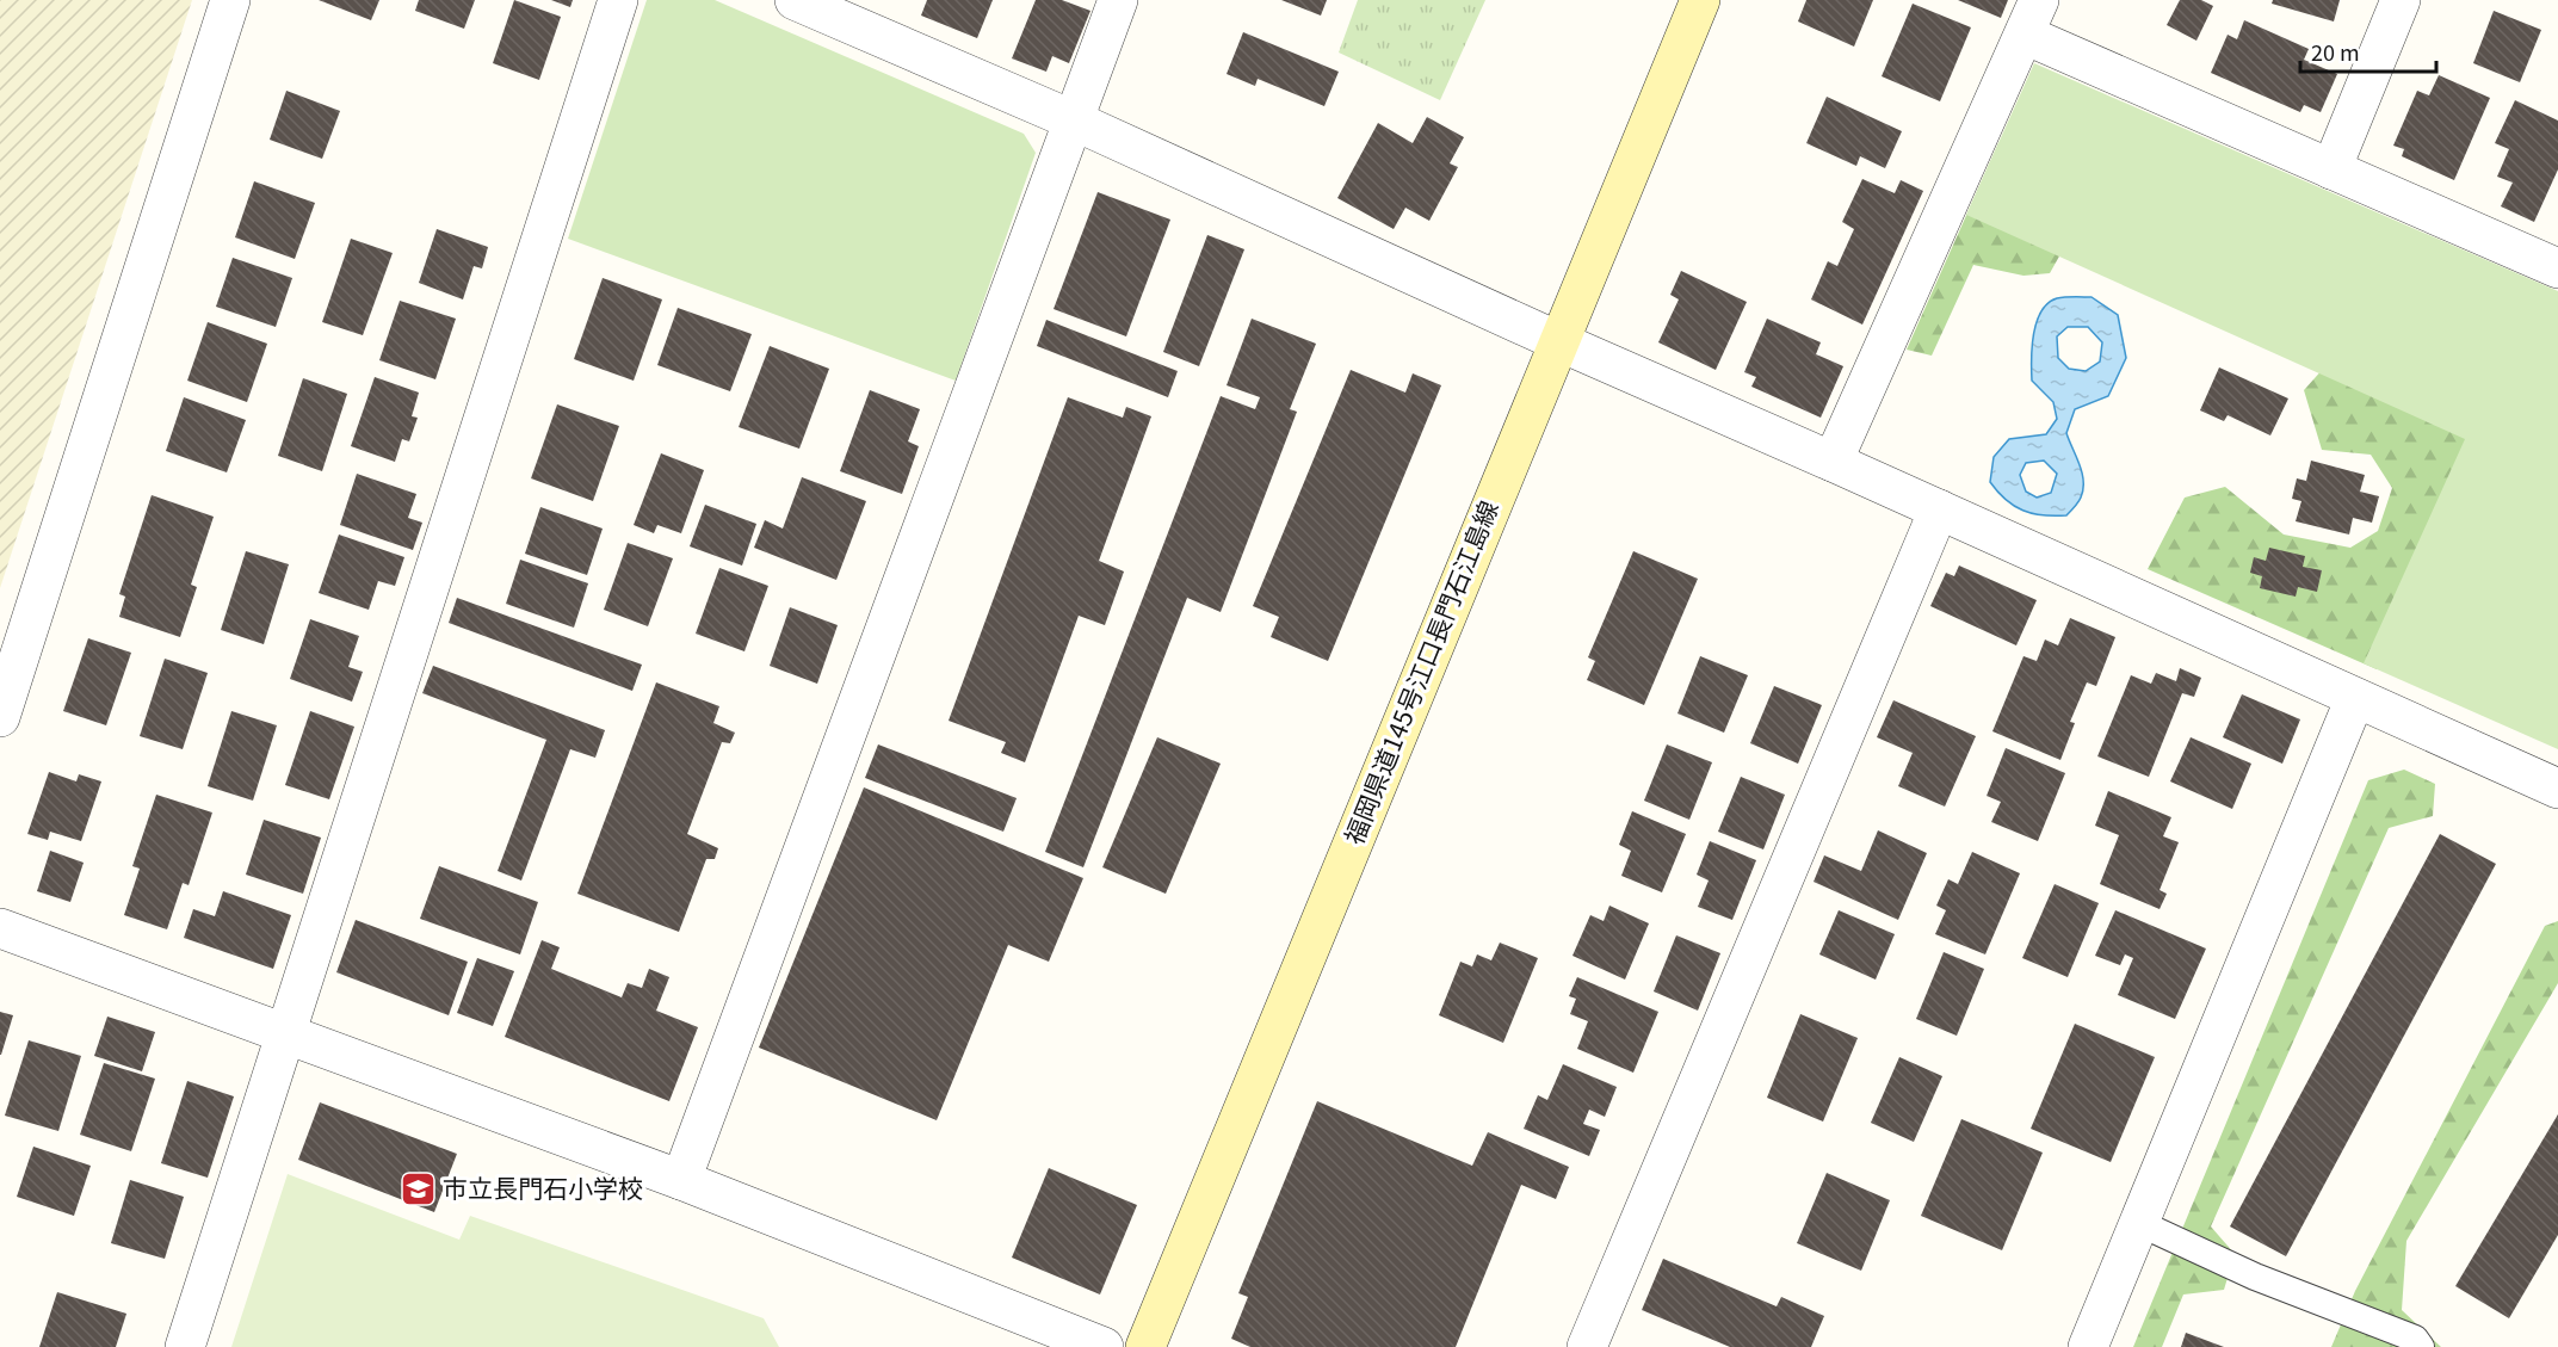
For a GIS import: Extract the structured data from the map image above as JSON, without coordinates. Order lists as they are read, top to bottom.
{
  "streets": {
    "main road": ["福岡県道145号江口長門石江島線"]
  },
  "places": {
    "school or university": ["市立長門石小学校"]
  },
  "scale_bar": "20 m"
}
